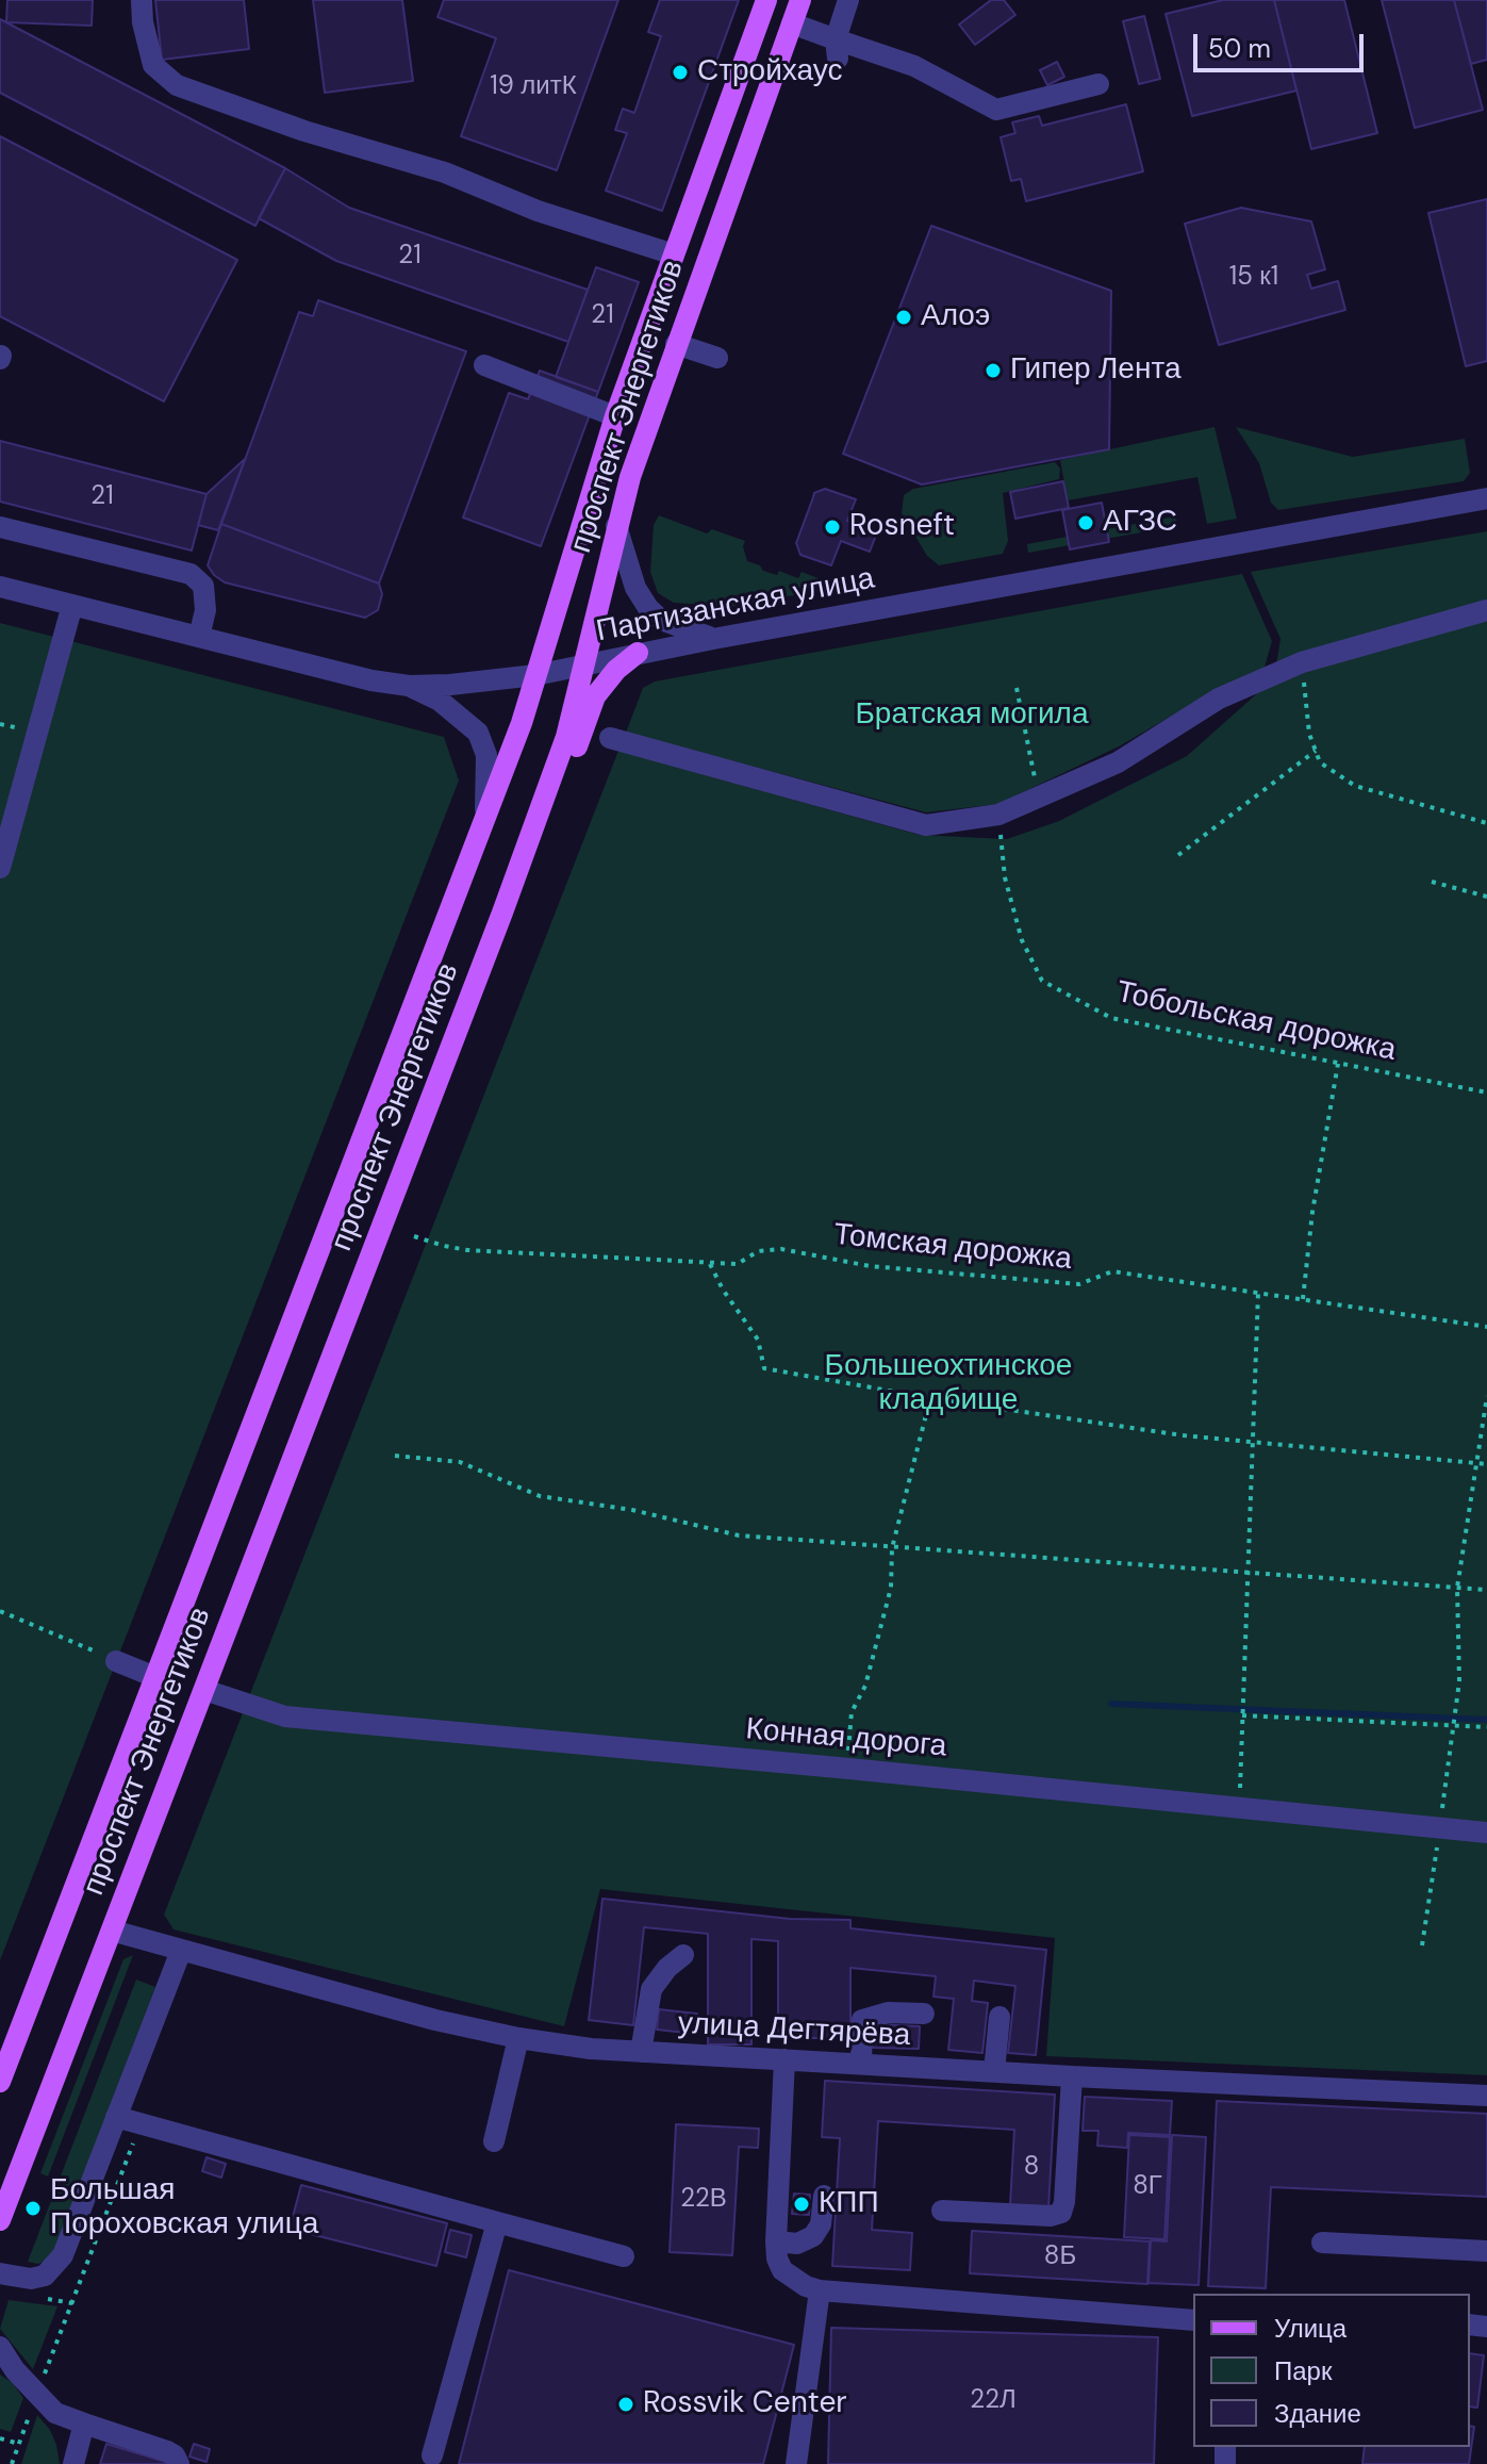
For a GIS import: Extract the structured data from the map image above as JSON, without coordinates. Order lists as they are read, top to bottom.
{
  "streets": {
    "main road": ["проспект Энергетиков"],
    "street": ["Партизанская улица", "Конная дорога", "улица Дегтярёва"],
    "path": ["Тобольская дорожка", "Томская дорожка"]
  },
  "crossings": [
    ["проспект Энергетиков", "Партизанская улица"],
    ["проспект Энергетиков", "Конная дорога"],
    ["проспект Энергетиков", "улица Дегтярёва"]
  ],
  "parks": ["Братская могила", "Большеохтинское кладбище"],
  "places": [
    "Стройхаус",
    "Алоэ",
    "Гипер Лента",
    "АГЗС",
    "Rosneft",
    "КПП",
    "Большая Пороховская улица",
    "Rossvik Center"
  ],
  "house_numbers": [
    "19 литК",
    "21",
    "15 к1",
    "21",
    "21",
    "8",
    "8Г",
    "22В",
    "8Б",
    "22Л"
  ],
  "legend": ["Улица", "Парк", "Здание"],
  "scale_bar": "50 m"
}
